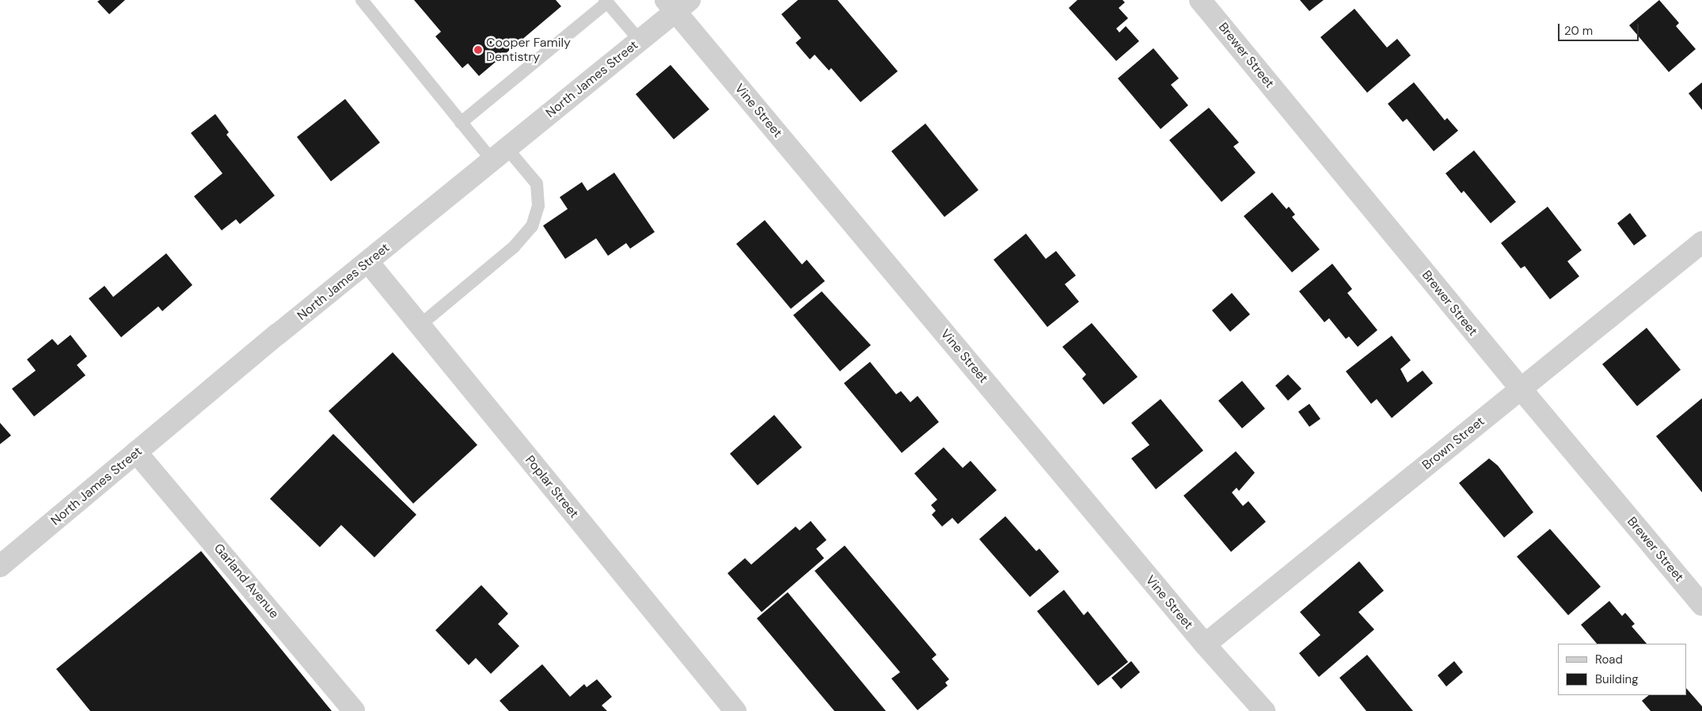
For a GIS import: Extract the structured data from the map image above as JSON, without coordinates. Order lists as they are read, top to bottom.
{
  "streets": {
    "street": [
      "Brewer Street",
      "North James Street",
      "Vine Street",
      "Brown Street",
      "Poplar Street",
      "Garland Avenue"
    ]
  },
  "crossings": [
    ["Brewer Street", "Brown Street"],
    ["North James Street", "Vine Street"],
    ["North James Street", "Poplar Street"],
    ["North James Street", "Garland Avenue"],
    ["Vine Street", "Brown Street"]
  ],
  "places": ["Cooper Family Dentistry"],
  "legend": ["Road", "Building"],
  "scale_bar": "20 m"
}
